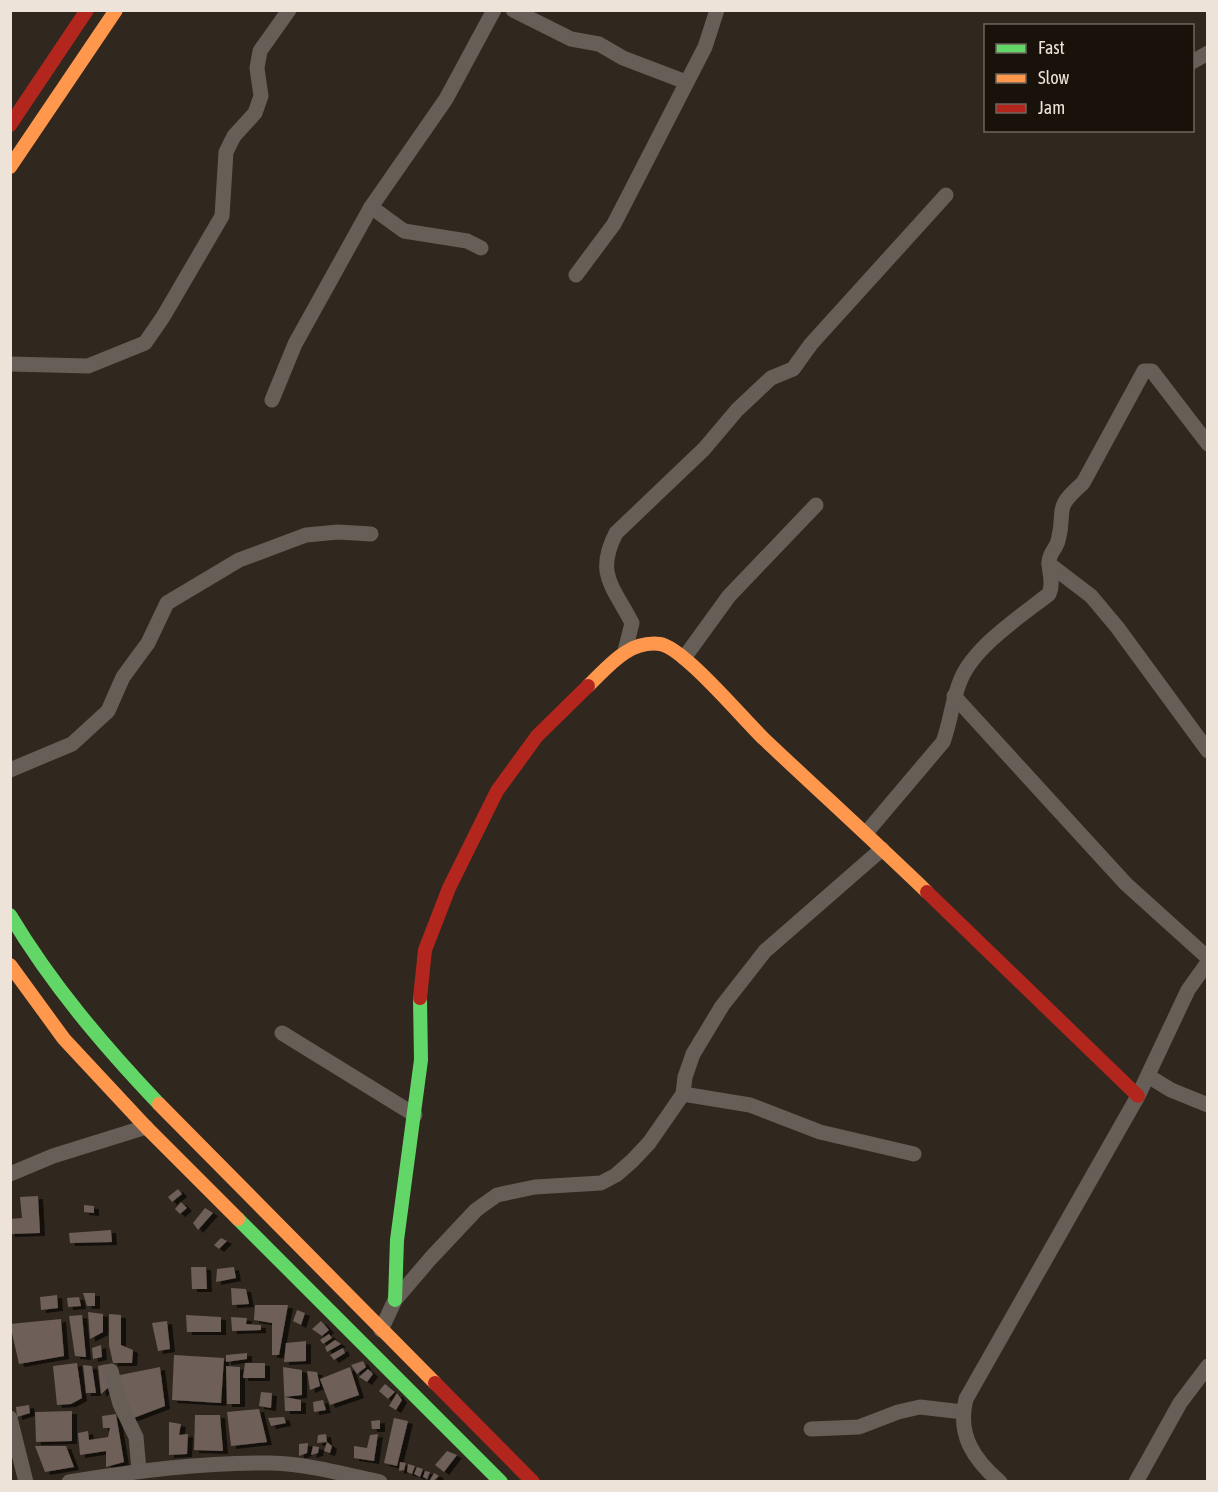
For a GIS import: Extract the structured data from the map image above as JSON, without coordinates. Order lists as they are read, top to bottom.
{
  "legend": ["Fast", "Slow", "Jam"]
}
